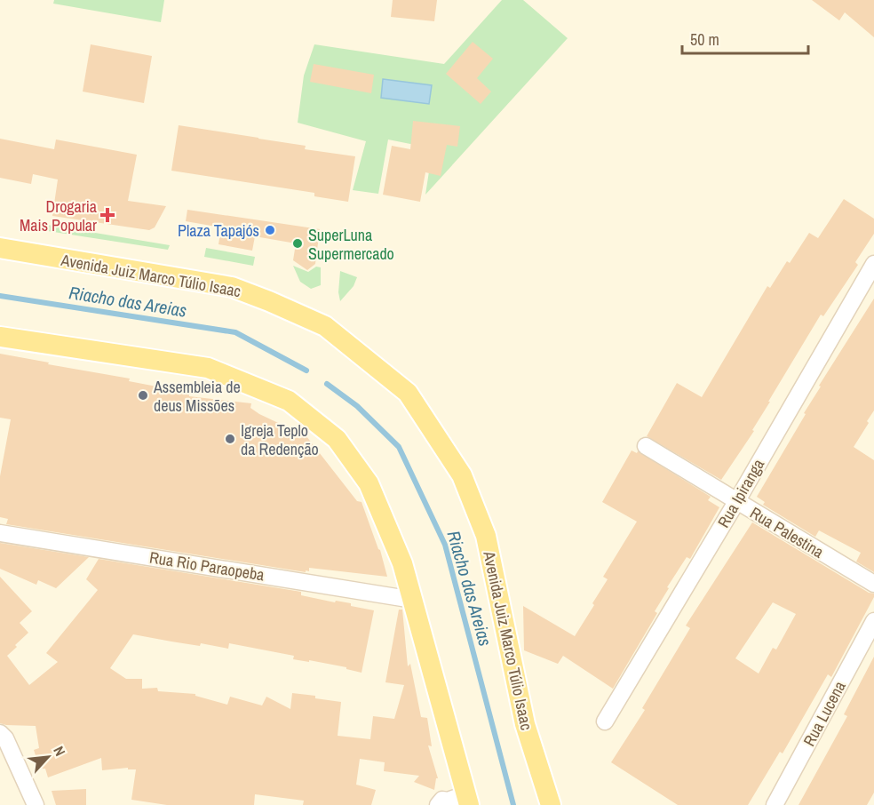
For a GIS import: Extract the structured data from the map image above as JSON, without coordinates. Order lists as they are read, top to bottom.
{
  "streets": {
    "main road": ["Avenida Juiz Marco Túlio Isaac"],
    "street": [
      "Rua Ipiranga",
      "Rua Palestina",
      "Rua Rio Paraopeba",
      "Rua Lucena"
    ]
  },
  "crossings": [
    ["Rua Ipiranga", "Rua Palestina"]
  ],
  "water": ["Riacho das Areias"],
  "places": {
    "health": ["Drogaria Mais Popular"],
    "other": [
      "Plaza Tapajós",
      "SuperLuna Supermercado",
      "Assembleia de deus Missões",
      "Igreja Teplo da Redenção"
    ]
  },
  "scale_bar": "50 m",
  "north": "top right"
}
